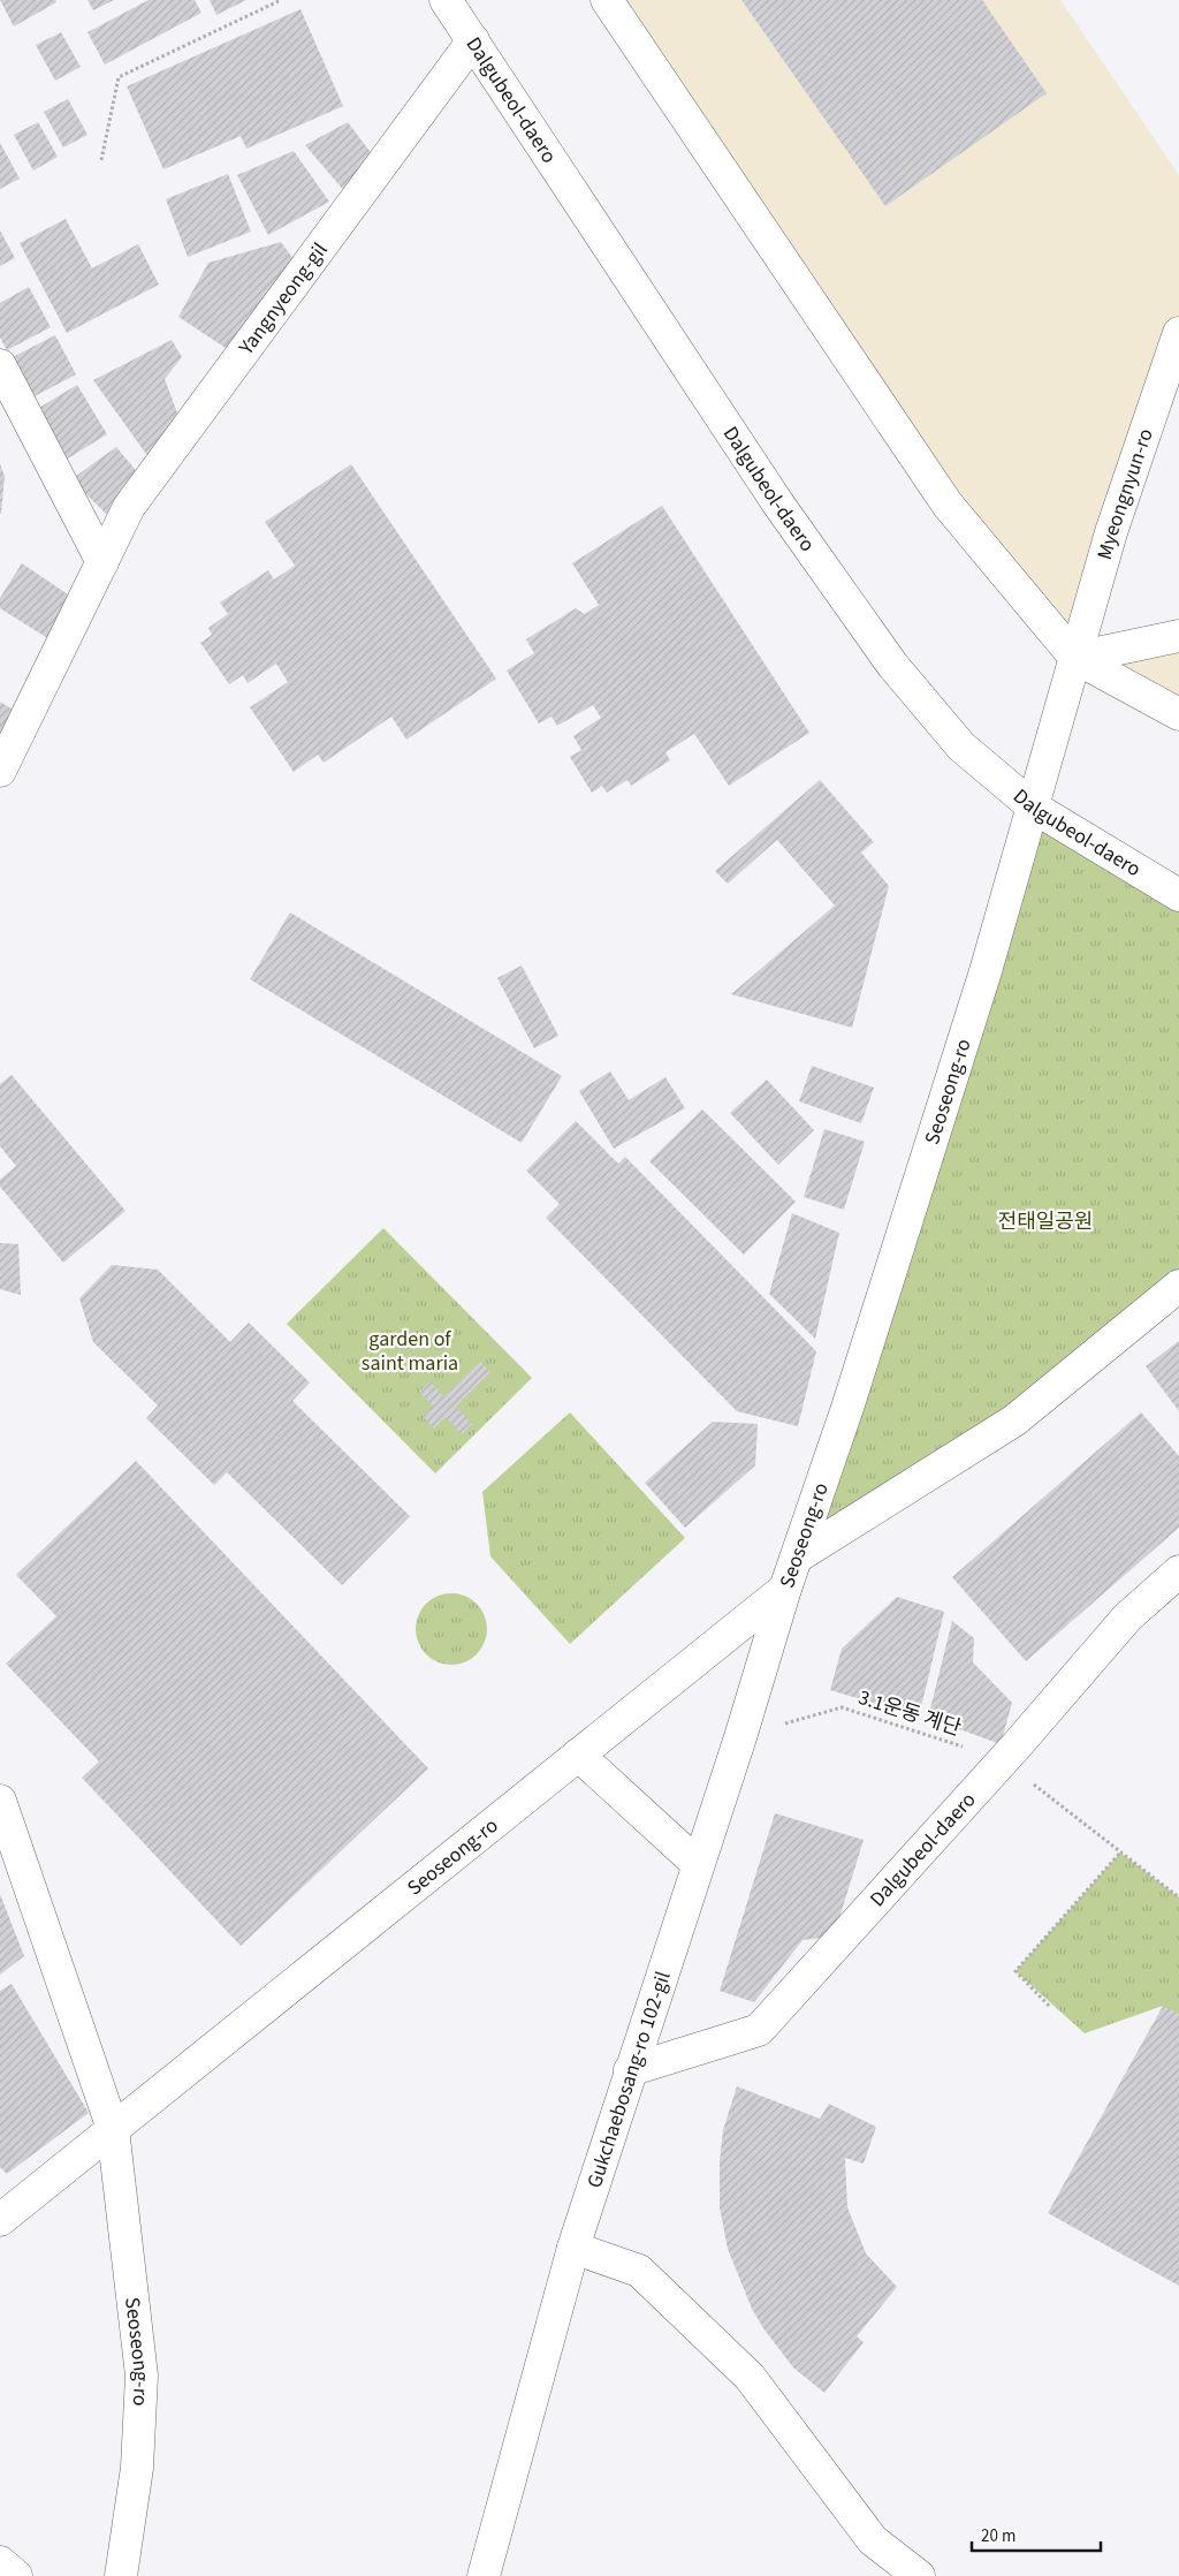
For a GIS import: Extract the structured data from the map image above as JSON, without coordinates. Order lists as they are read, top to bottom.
{
  "streets": {
    "street": [
      "Dalgubeol-daero",
      "Yangnyeong-gil",
      "Myeongnyun-ro",
      "Seoseong-ro",
      "Gukchaebosang-ro 102-gil"
    ],
    "path": ["3.1운동 계단"]
  },
  "crossings": [
    ["Dalgubeol-daero", "Yangnyeong-gil"],
    ["Dalgubeol-daero", "Seoseong-ro"],
    ["Dalgubeol-daero", "3.1운동 계단"],
    ["Dalgubeol-daero", "Gukchaebosang-ro 102-gil"],
    ["Myeongnyun-ro", "Seoseong-ro"],
    ["Seoseong-ro", "Gukchaebosang-ro 102-gil"],
    ["3.1운동 계단", "Gukchaebosang-ro 102-gil"]
  ],
  "parks": ["전태일공원", "garden of saint maria"],
  "scale_bar": "20 m"
}
